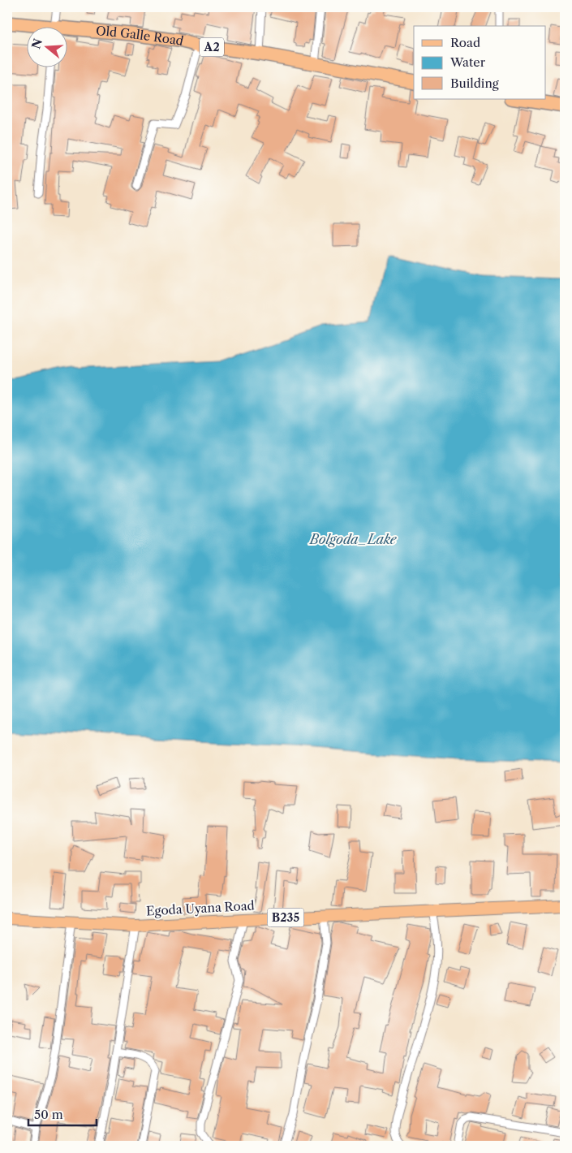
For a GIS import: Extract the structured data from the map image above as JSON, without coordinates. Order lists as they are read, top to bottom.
{
  "streets": {
    "highway": ["Old Galle Road", "A2"],
    "main road": ["Egoda Uyana Road", "B235"]
  },
  "water": ["Bolgoda_Lake"],
  "legend": ["Road", "Water", "Building"],
  "scale_bar": "50 m",
  "north": "left"
}
